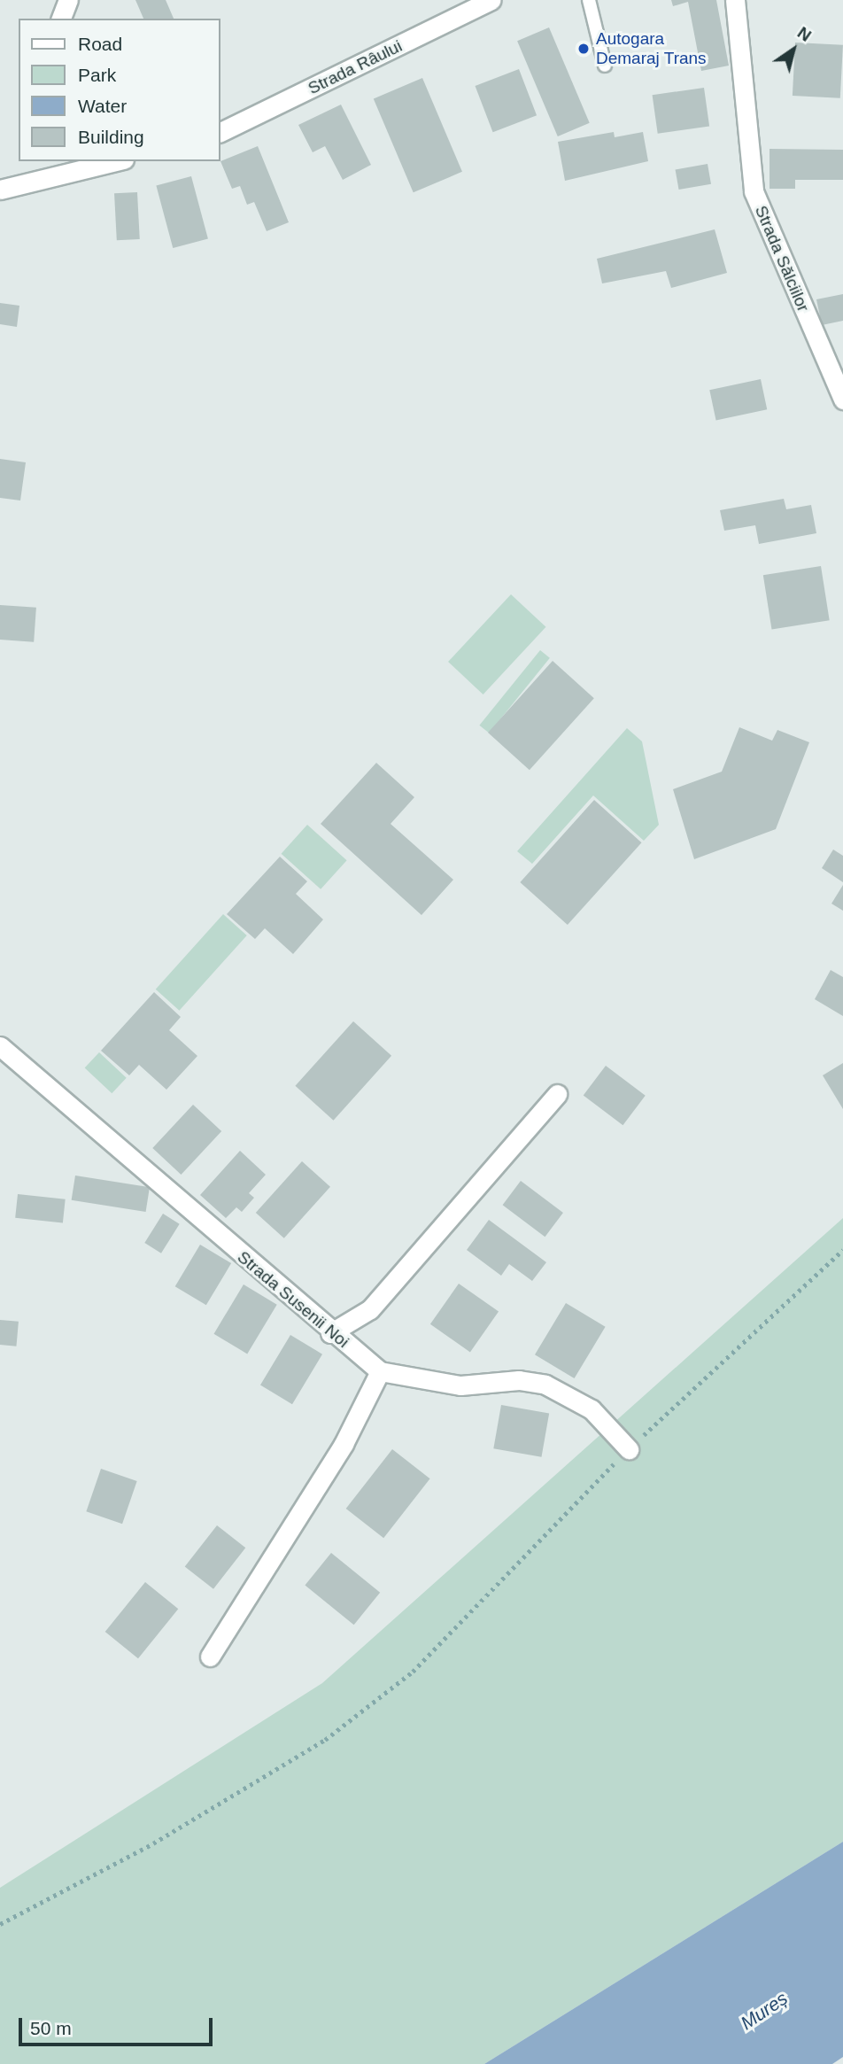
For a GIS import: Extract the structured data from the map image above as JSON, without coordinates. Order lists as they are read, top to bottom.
{
  "streets": {
    "street": ["Strada Râului", "Strada Sălciilor", "Strada Susenii Noi"]
  },
  "water": ["Mureș"],
  "places": ["Autogara Demaraj Trans"],
  "legend": [
    "Road",
    "Park",
    "Water",
    "Building"
  ],
  "scale_bar": "50 m",
  "north": "top right"
}
